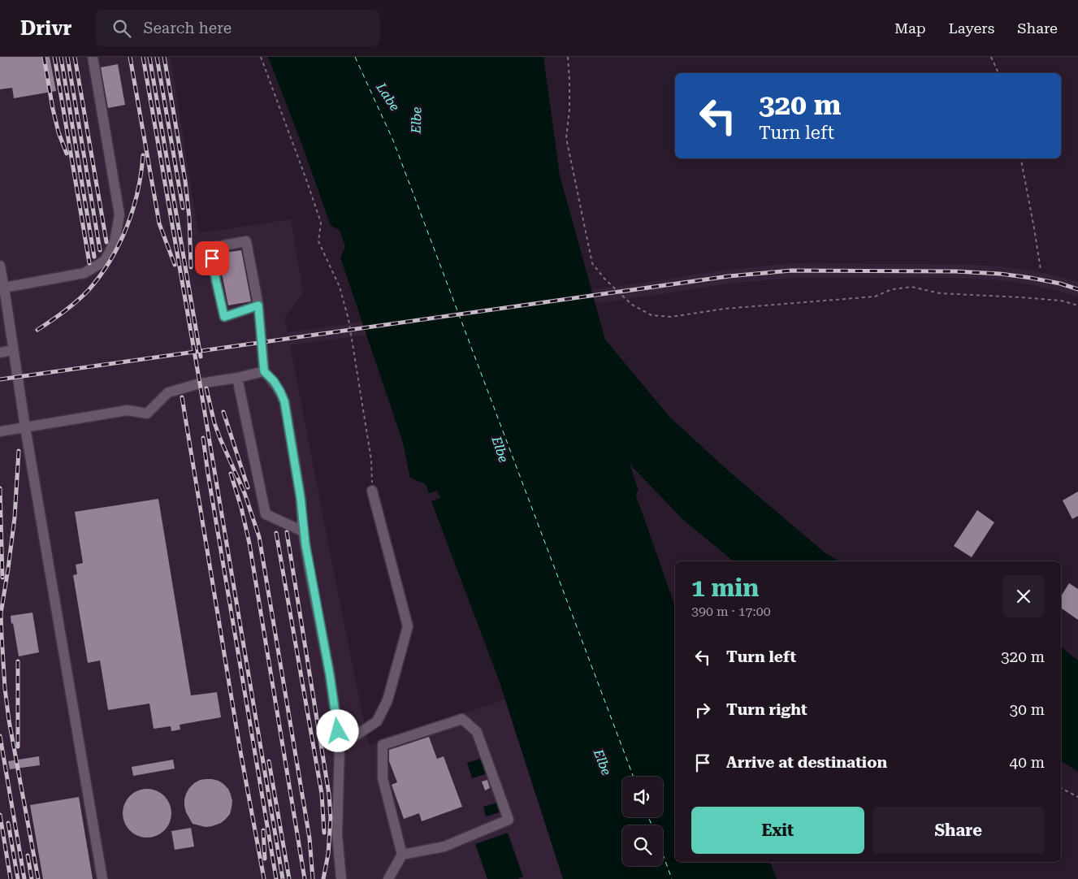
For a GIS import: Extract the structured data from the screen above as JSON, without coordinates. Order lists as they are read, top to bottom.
{
  "water": ["Labe", "Elbe"],
  "page": {
    "header": "Drivr",
    "search": "Search here",
    "nav": ["Map", "Layers", "Share"],
    "turn": ["320 m", "Turn left"],
    "heading": ["1 min", "390 m · 17:00"],
    "list": [
      {
        "name": "Turn left",
        "value": "320 m"
      },
      {
        "name": "Turn right",
        "value": "30 m"
      },
      {
        "name": "Arrive at destination",
        "value": "40 m"
      }
    ],
    "buttons": ["Exit", "Share"]
  }
}
